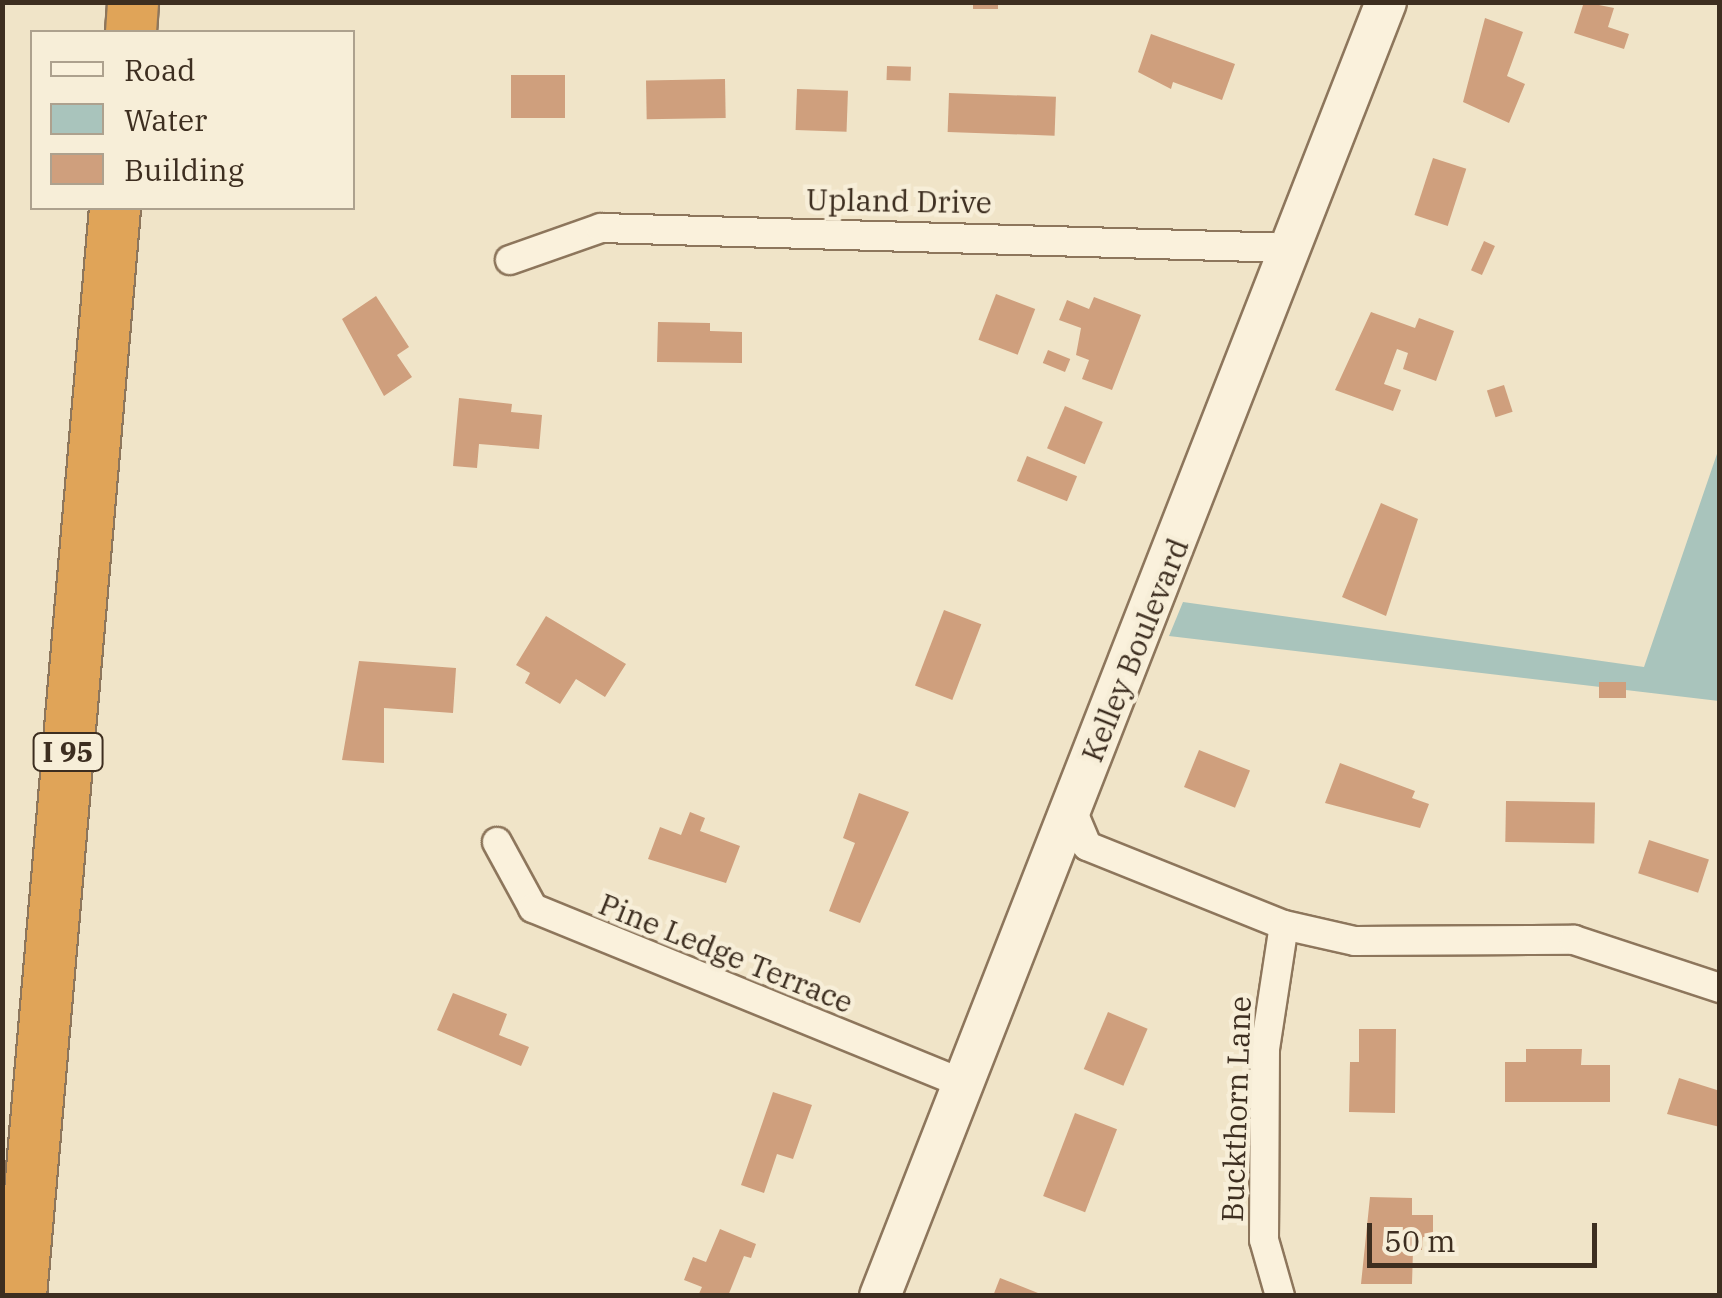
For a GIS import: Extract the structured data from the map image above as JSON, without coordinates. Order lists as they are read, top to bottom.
{
  "streets": {
    "highway": ["I 95"],
    "main road": ["Kelley Boulevard"],
    "street": ["Upland Drive", "Pine Ledge Terrace", "Buckthorn Lane"]
  },
  "crossings": [
    ["Upland Drive", "Kelley Boulevard"],
    ["Kelley Boulevard", "Pine Ledge Terrace"]
  ],
  "legend": ["Road", "Water", "Building"],
  "scale_bar": "50 m"
}
